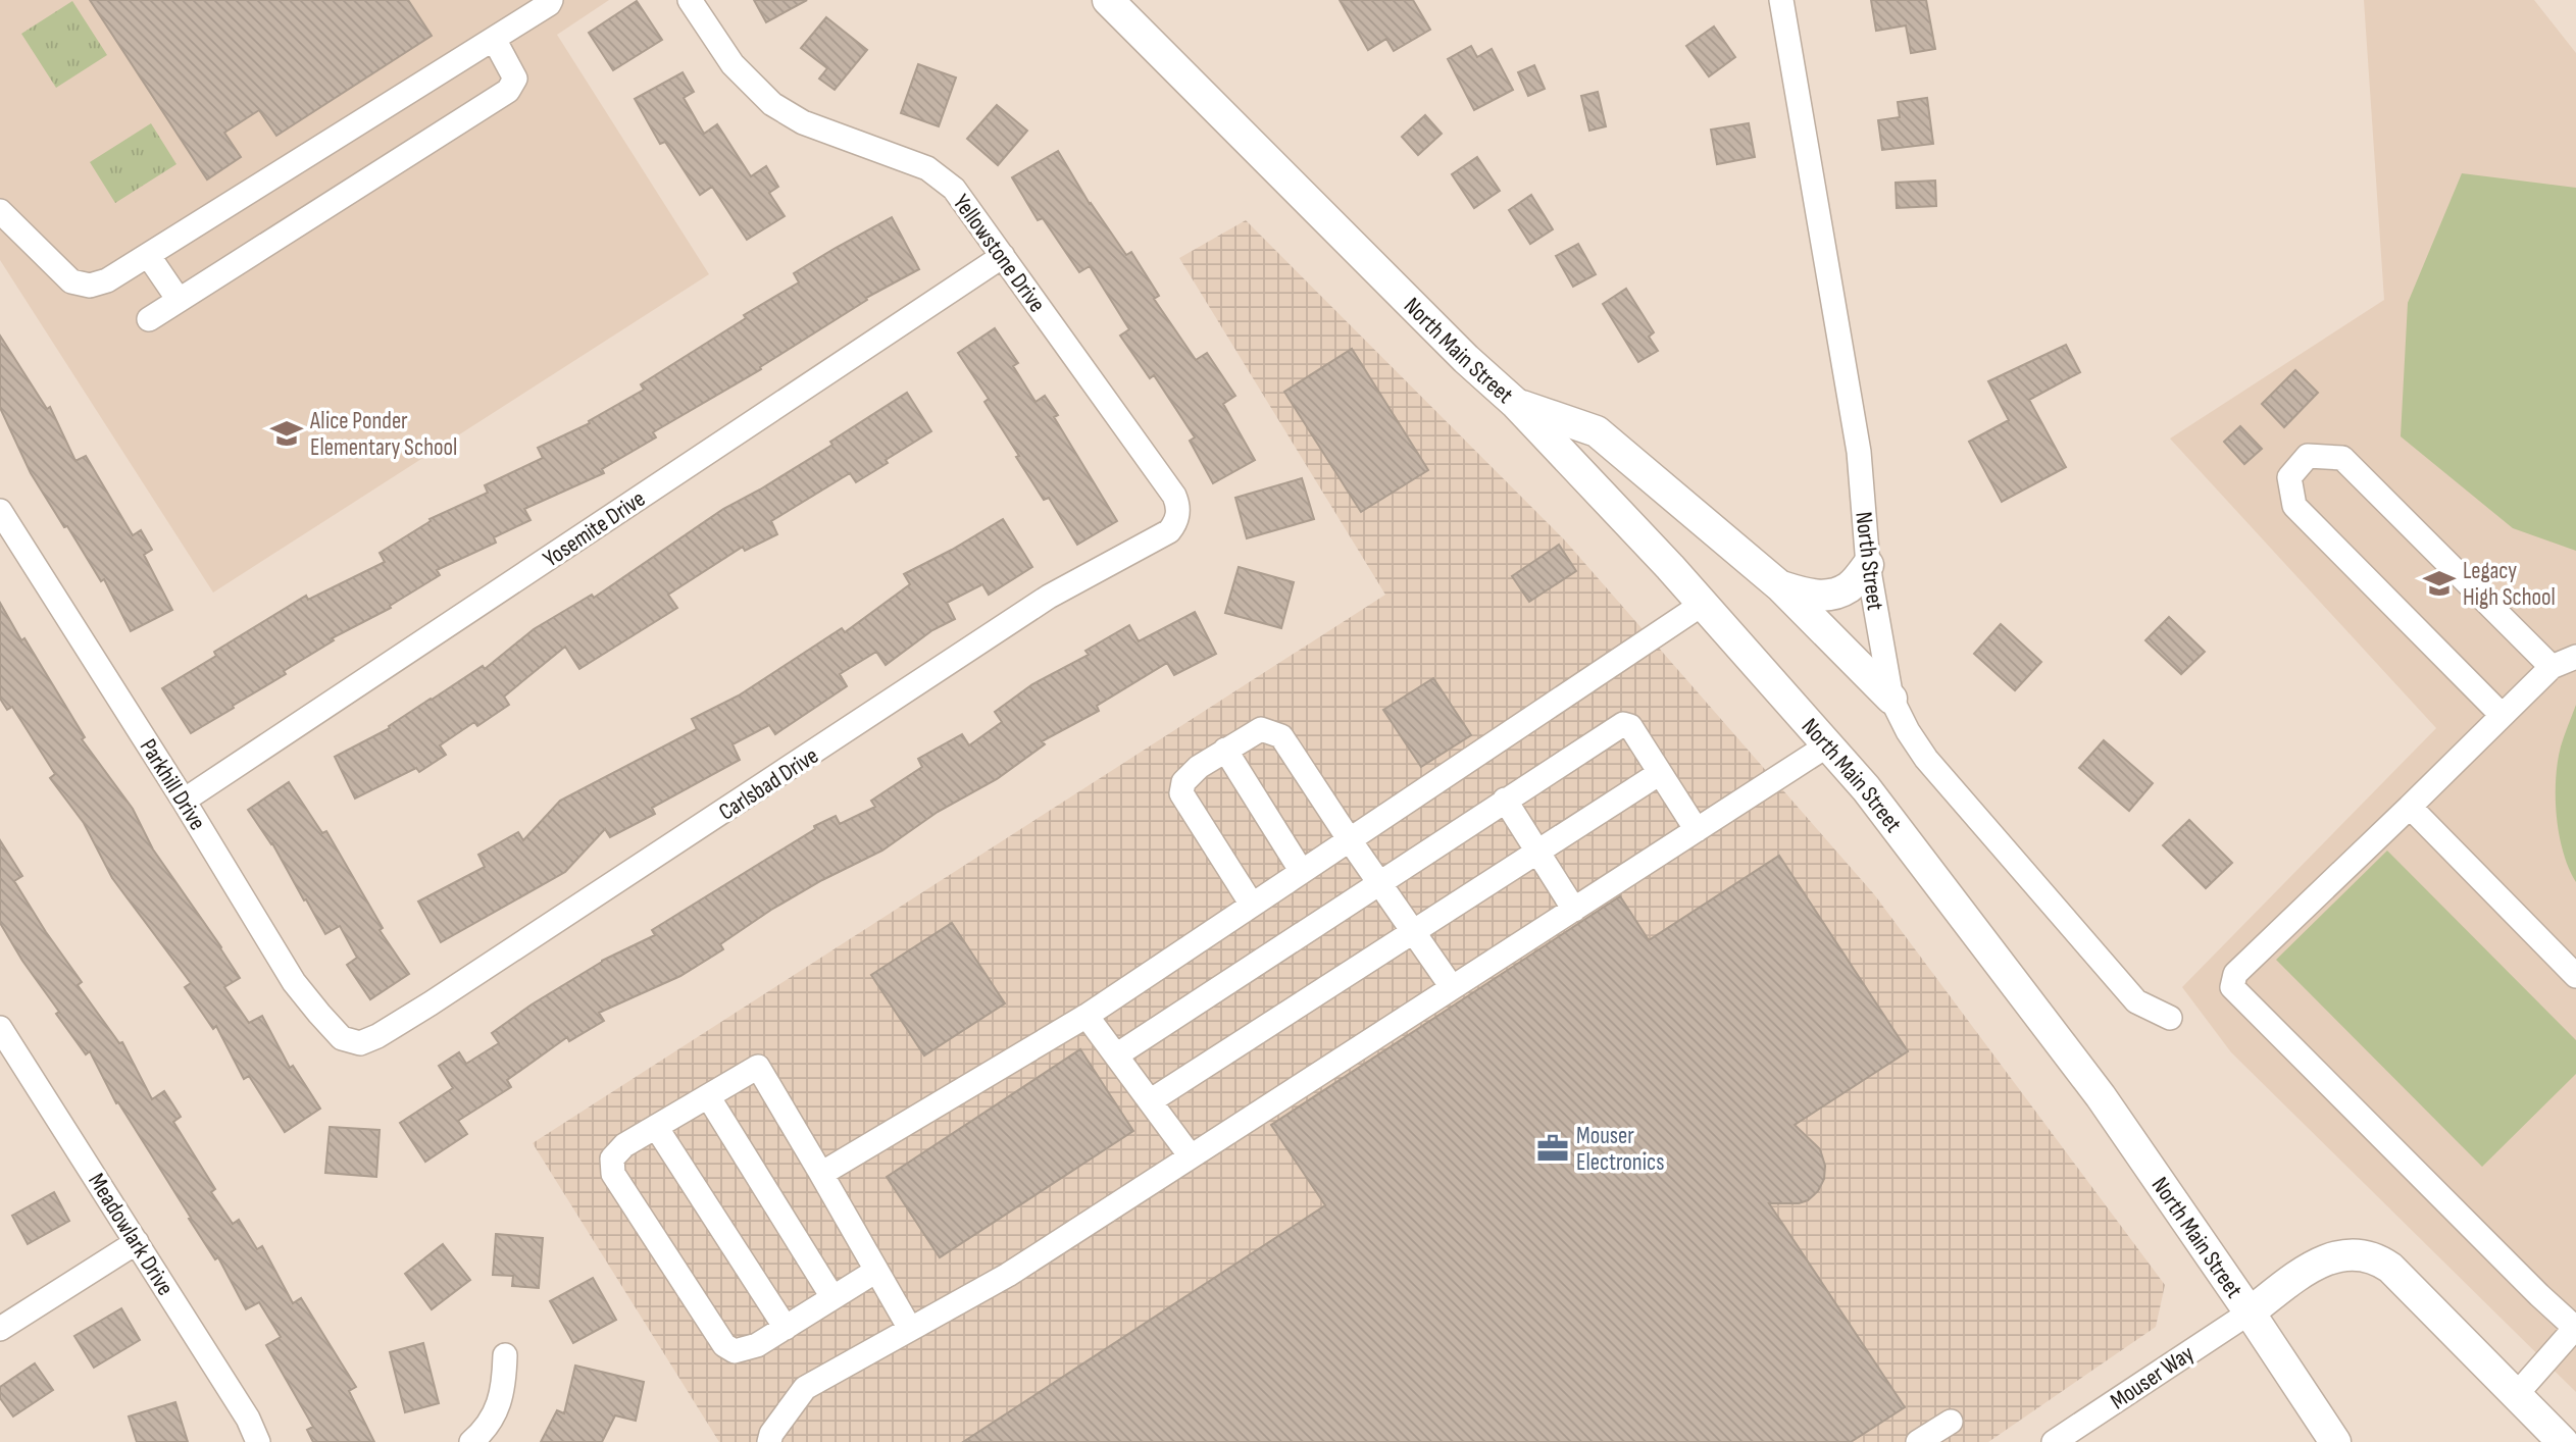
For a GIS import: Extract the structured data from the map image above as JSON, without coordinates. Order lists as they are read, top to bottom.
{
  "streets": {
    "main road": ["North Main Street"],
    "street": [
      "Yellowstone Drive",
      "Yosemite Drive",
      "North Street",
      "Carlsbad Drive",
      "Parkhill Drive",
      "Meadowlark Drive",
      "Mouser Way"
    ]
  },
  "crossings": [
    ["Yellowstone Drive", "Yosemite Drive"],
    ["Yellowstone Drive", "Carlsbad Drive"],
    ["North Main Street", "Mouser Way"],
    ["Yosemite Drive", "Parkhill Drive"],
    ["Carlsbad Drive", "Parkhill Drive"]
  ],
  "places": {
    "school or university": ["Alice Ponder Elementary School", "Legacy High School"],
    "office": ["Mouser Electronics"]
  }
}
